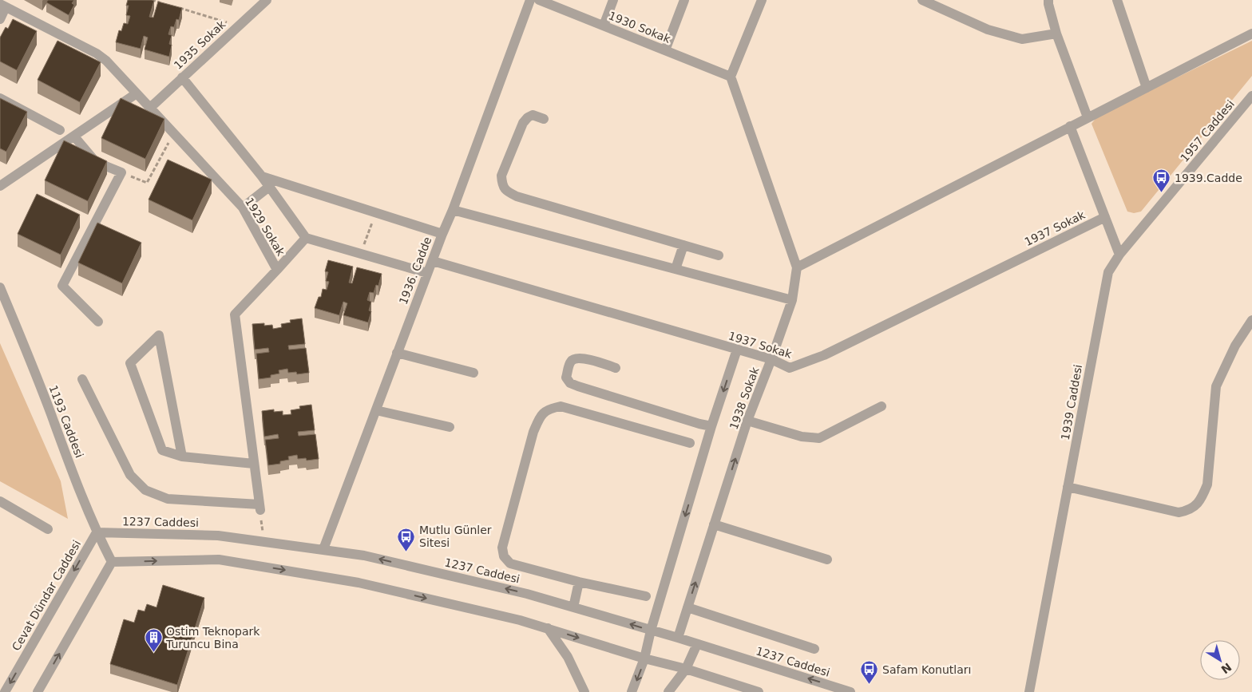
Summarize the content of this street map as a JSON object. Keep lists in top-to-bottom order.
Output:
{
  "streets": {
    "street": [
      "1930 Sokak",
      "1935 Sokak",
      "1957 Caddesi",
      "1929 Sokak",
      "1937 Sokak",
      "1936. Cadde",
      "1938 Sokak",
      "1939 Caddesi",
      "1193 Caddesi",
      "1237 Caddesi",
      "Cevat Dündar Caddesi"
    ]
  },
  "crossings": [
    ["1930 Sokak", "1938 Sokak"],
    ["1935 Sokak", "1929 Sokak"],
    ["1957 Caddesi", "1939 Caddesi"],
    ["1937 Sokak", "1936. Cadde"],
    ["1937 Sokak", "1938 Sokak"],
    ["1936. Cadde", "1237 Caddesi"],
    ["1938 Sokak", "1237 Caddesi"],
    ["1193 Caddesi", "1237 Caddesi"],
    ["1193 Caddesi", "Cevat Dündar Caddesi"],
    ["1237 Caddesi", "Cevat Dündar Caddesi"]
  ],
  "places": {
    "bus stop": ["1939.Cadde", "Mutlu Günler Sitesi", "Safam Konutları"],
    "building": ["Ostim Teknopark Turuncu Bina"]
  },
  "north": "bottom right"
}
